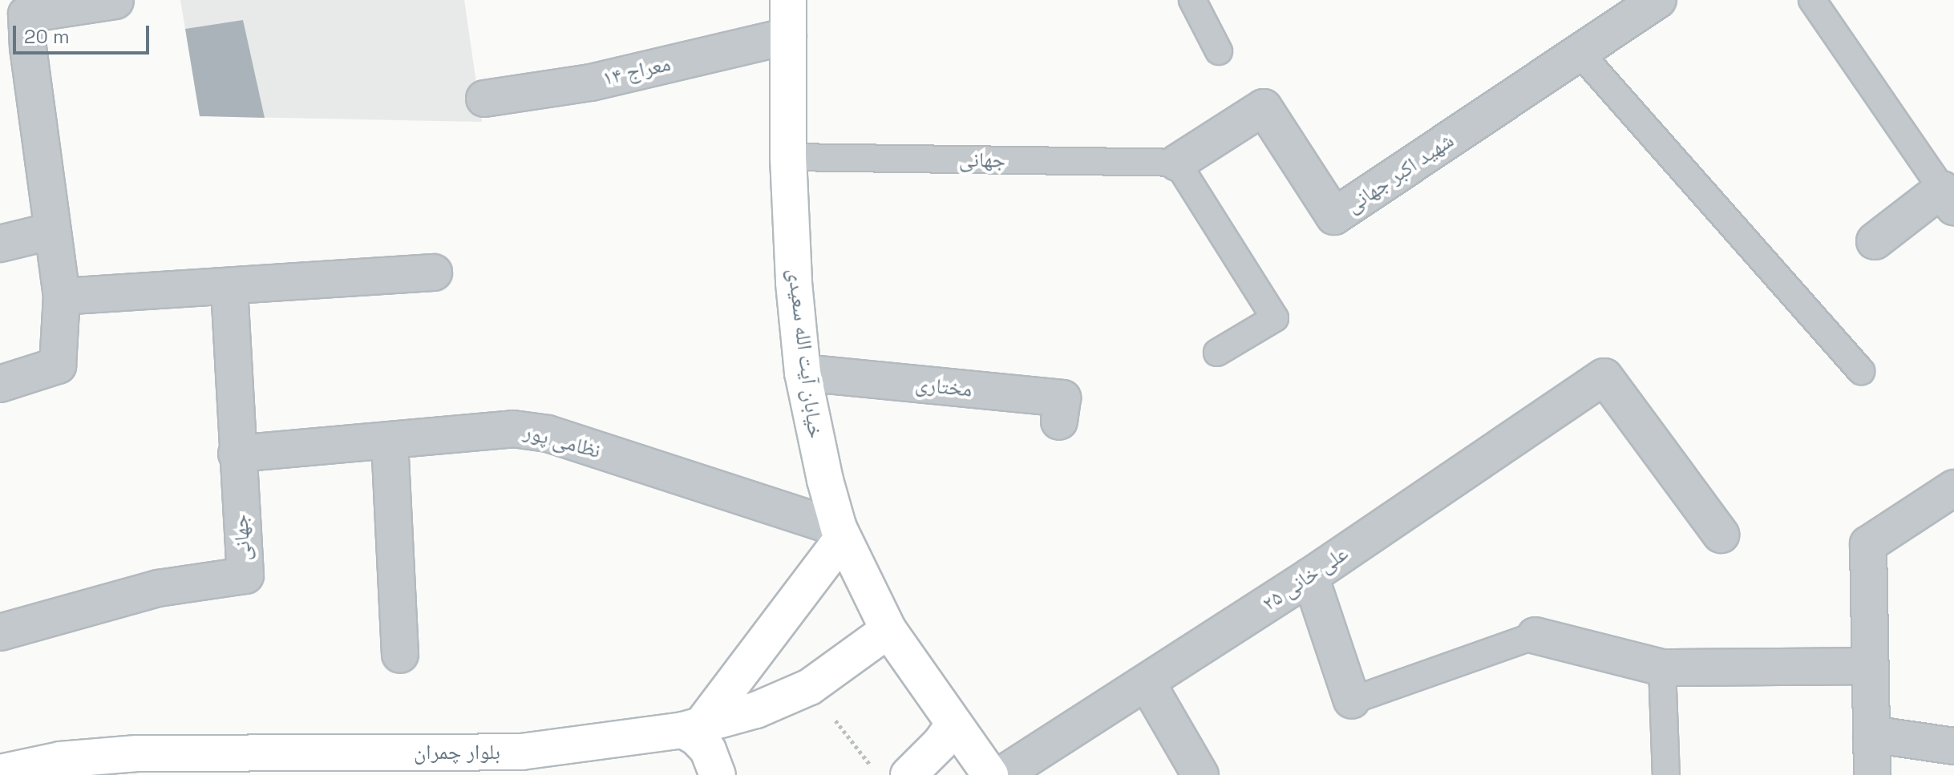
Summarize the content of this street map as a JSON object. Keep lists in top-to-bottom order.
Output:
{
  "streets": {
    "main road": ["خیابان آیت الله سعیدی", "بلوار چمران"],
    "street": [
      "معراج ۱۴",
      "جهانی",
      "شهید اکبر جهانی",
      "مختاری",
      "نظامی پور",
      "علی خانی ۲۵"
    ]
  },
  "crossings": [
    ["معراج ۱۴", "خیابان آیت الله سعیدی"],
    ["جهانی", "شهید اکبر جهانی"],
    ["جهانی", "خیابان آیت الله سعیدی"],
    ["جهانی", "نظامی پور"],
    ["خیابان آیت الله سعیدی", "مختاری"],
    ["خیابان آیت الله سعیدی", "نظامی پور"],
    ["خیابان آیت الله سعیدی", "بلوار چمران"]
  ],
  "scale_bar": "20 m"
}
